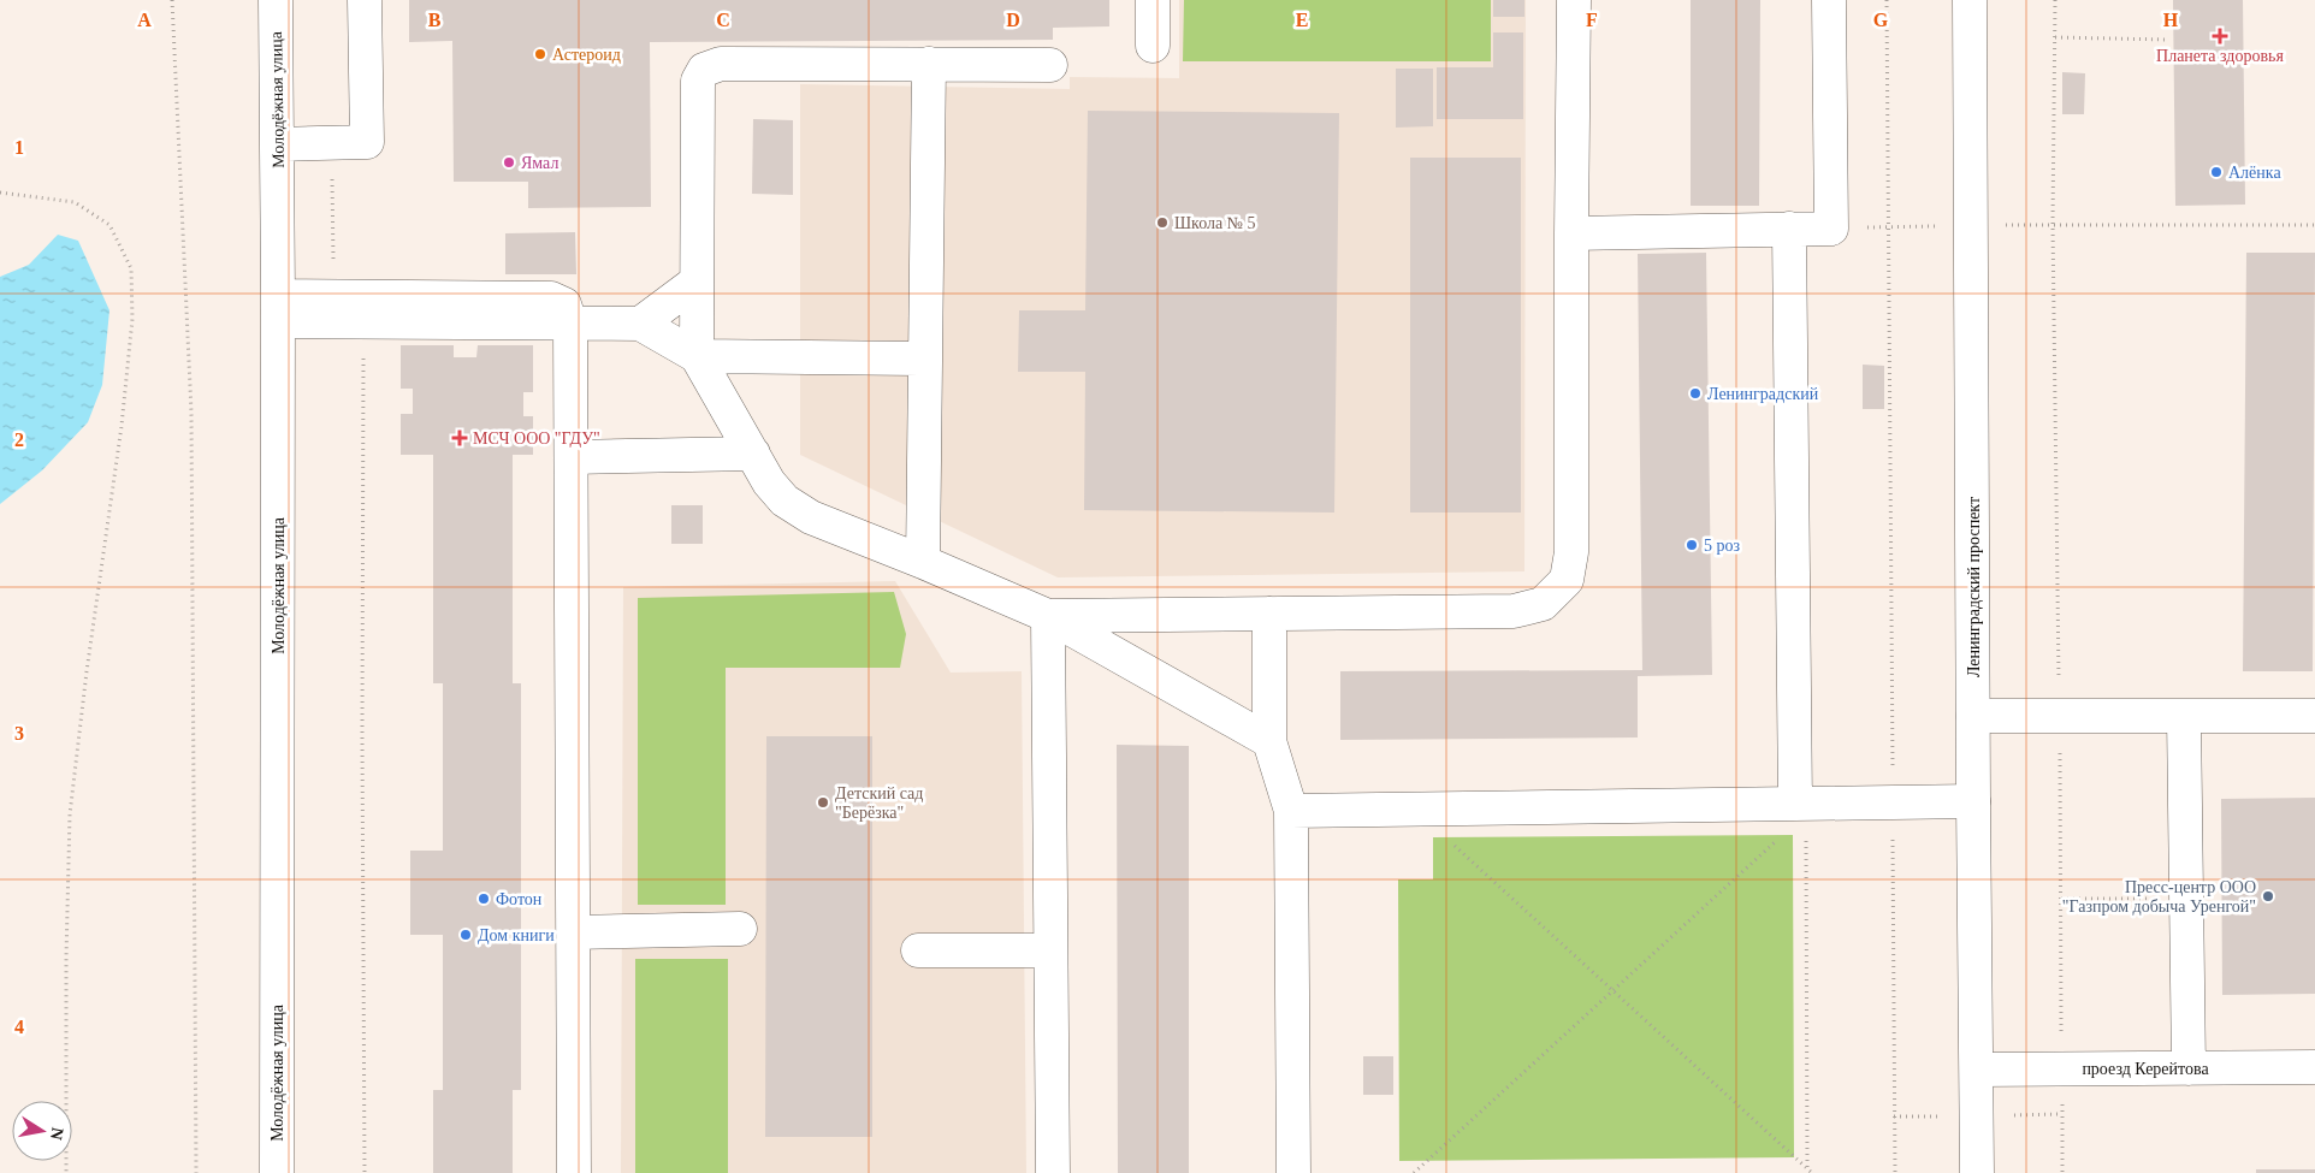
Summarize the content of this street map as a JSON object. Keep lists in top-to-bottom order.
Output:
{
  "streets": {
    "street": ["Молодёжная улица", "Ленинградский проспект", "проезд Керейтова"]
  },
  "crossings": [
    ["Ленинградский проспект", "проезд Керейтова"]
  ],
  "places": {
    "health": ["Планета здоровья", "МСЧ ООО \"ГДУ\""],
    "other": [
      "Астероид",
      "Ямал",
      "Алёнка",
      "Школа № 5",
      "Ленинградский",
      "5 роз",
      "Детский сад \"Берёзка\"",
      "Пресс-центр ООО \"Газпром добыча Уренгой\"",
      "Фотон",
      "Дом книги"
    ]
  },
  "north": "right",
  "grid": {
    "columns": [
      "A",
      "B",
      "C",
      "D",
      "E",
      "F",
      "G",
      "H"
    ],
    "rows": [
      "1",
      "2",
      "3",
      "4"
    ]
  }
}
